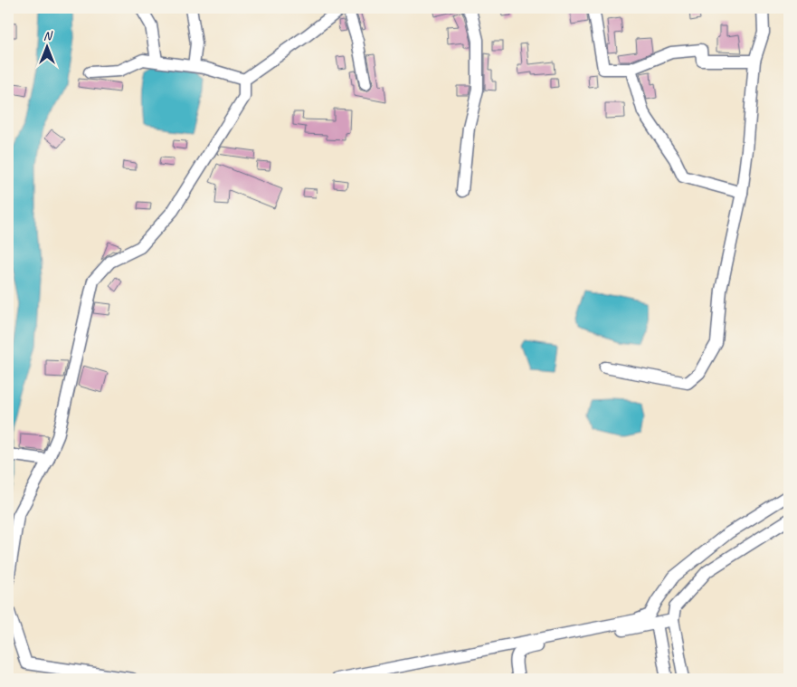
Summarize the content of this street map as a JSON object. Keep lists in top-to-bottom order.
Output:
{
  "north": "top"
}
